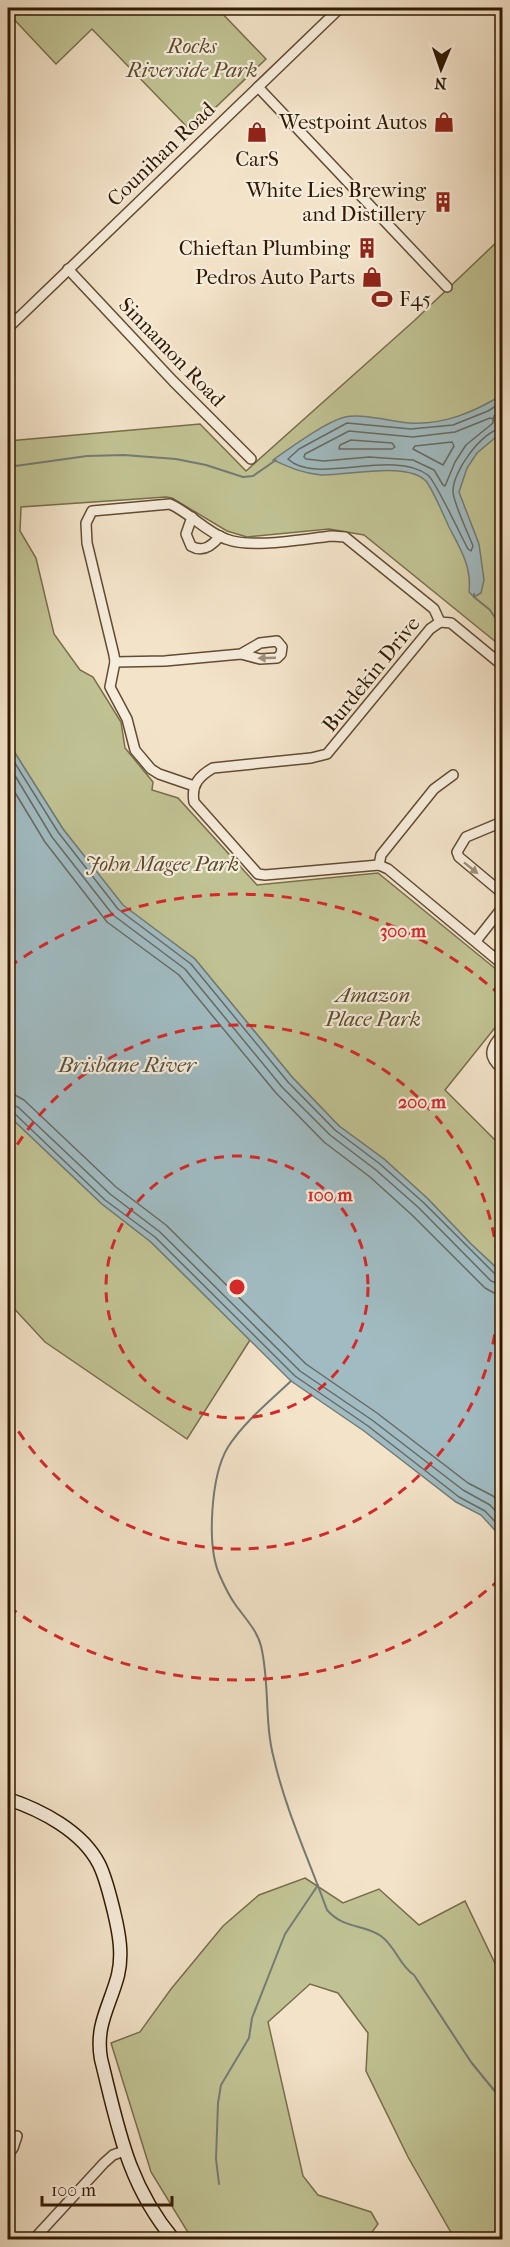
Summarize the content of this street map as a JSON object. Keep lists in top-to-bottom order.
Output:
{
  "streets": {
    "street": ["Counihan Road", "Sinnamon Road", "Burdekin Drive"]
  },
  "crossings": [
    ["Counihan Road", "Sinnamon Road"]
  ],
  "water": ["Brisbane River"],
  "parks": ["Rocks Riverside Park", "John Magee Park", "Amazon Place Park"],
  "places": {
    "shop": ["Westpoint Autos", "CarS", "Pedros Auto Parts"],
    "building": ["White Lies Brewing and Distillery", "Chieftan Plumbing"],
    "sports": ["F45"]
  },
  "scale_bar": "100 m",
  "north": "bottom",
  "rings": ["300 m", "200 m", "100 m"]
}
